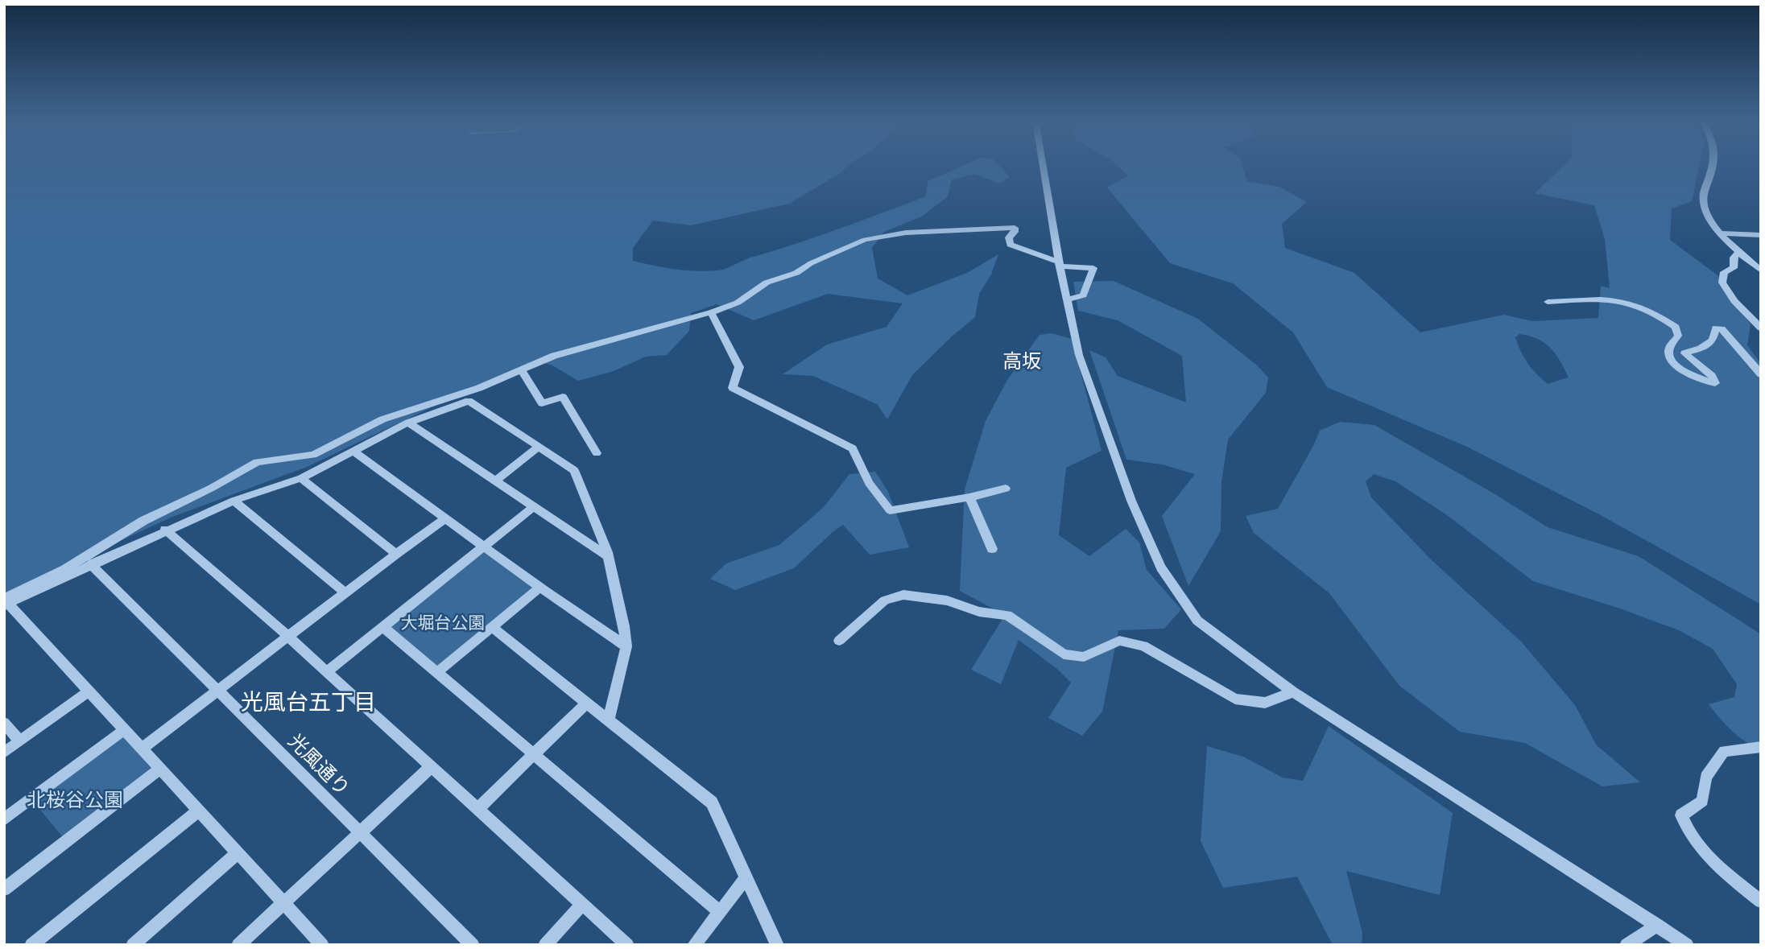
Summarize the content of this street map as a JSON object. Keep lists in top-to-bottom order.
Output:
{
  "streets": {
    "street": ["光風通り"]
  },
  "districts": ["高坂", "光風台五丁目"],
  "parks": ["大堀台公園", "北桜谷公園"]
}
